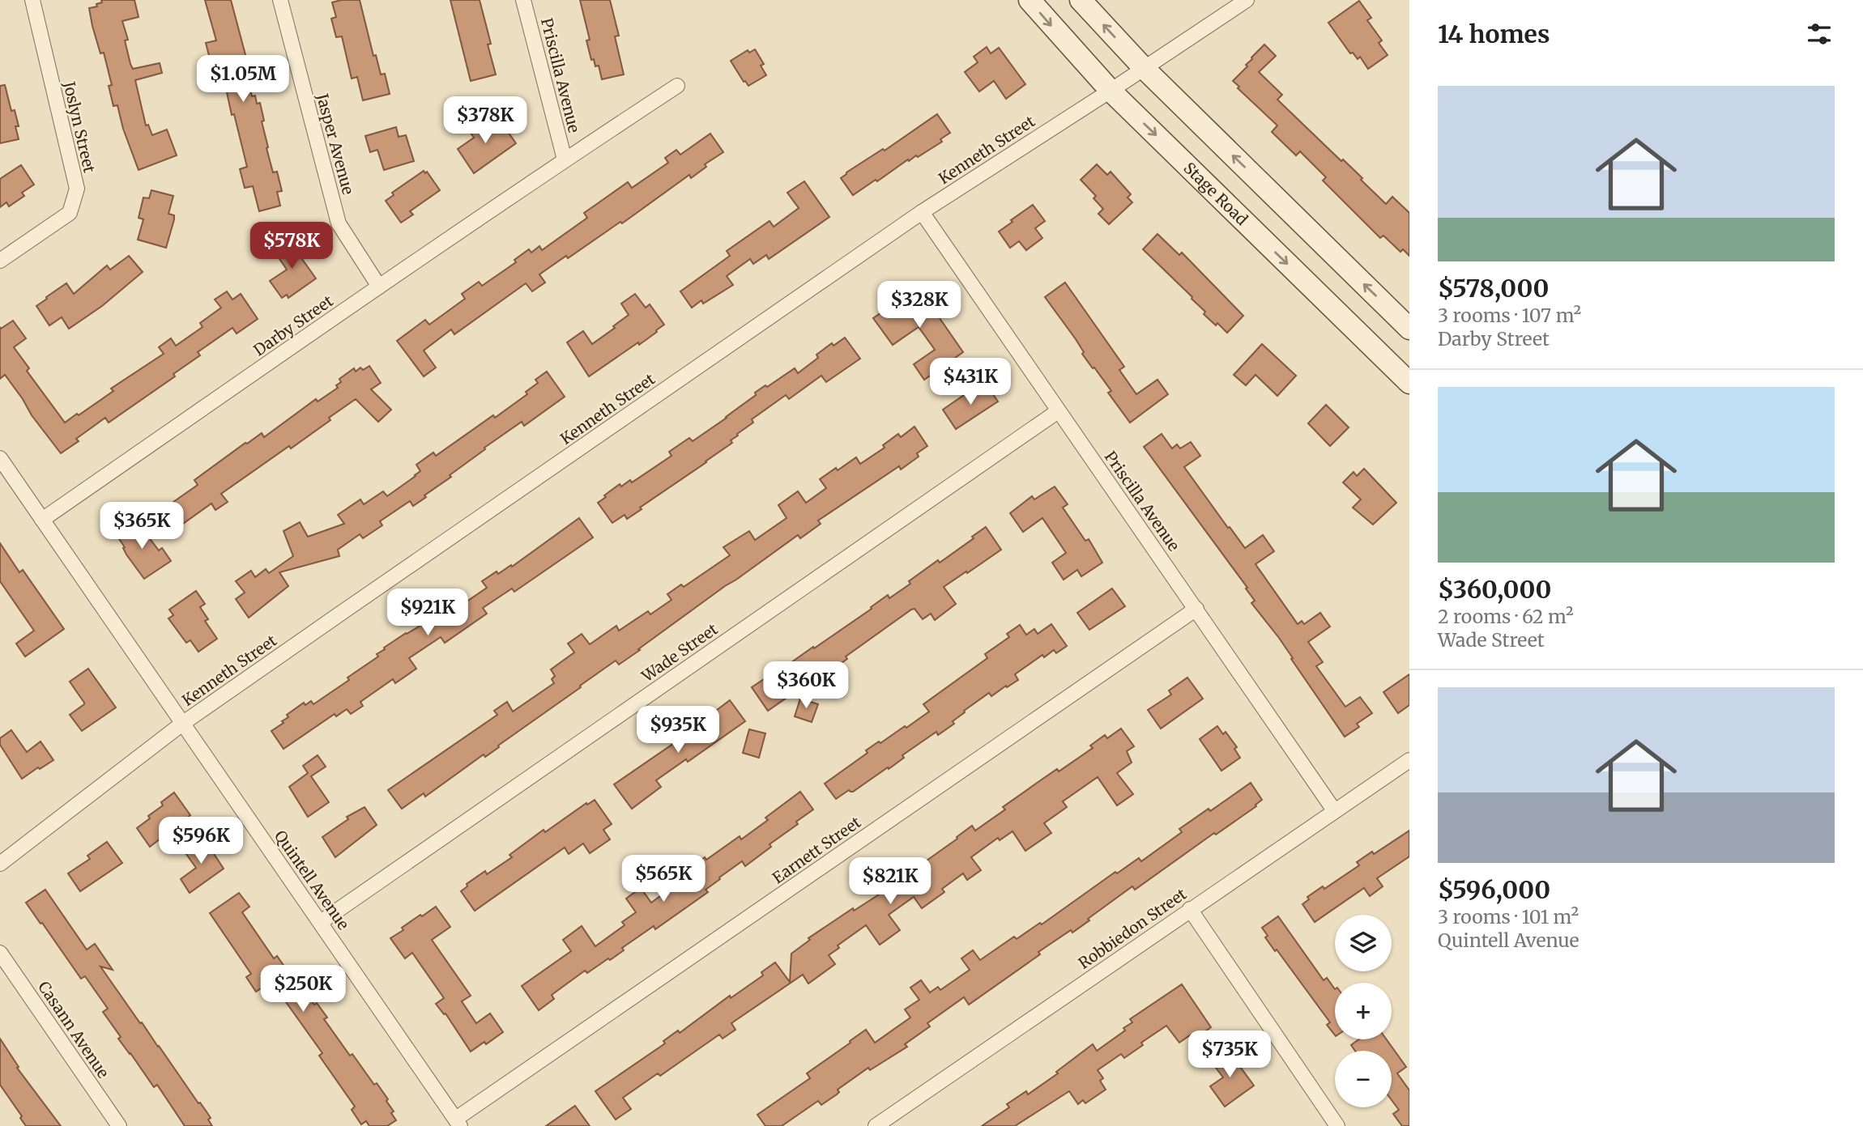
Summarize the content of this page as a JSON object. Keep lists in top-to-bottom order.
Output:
{
  "streets": {
    "main road": ["Stage Road"],
    "street": [
      "Priscilla Avenue",
      "Joslyn Street",
      "Jasper Avenue",
      "Kenneth Street",
      "Darby Street",
      "Wade Street",
      "Earnett Street",
      "Quintell Avenue",
      "Robbiedon Street",
      "Casann Avenue"
    ]
  },
  "crossings": [
    ["Priscilla Avenue", "Kenneth Street"],
    ["Priscilla Avenue", "Darby Street"],
    ["Priscilla Avenue", "Wade Street"],
    ["Priscilla Avenue", "Earnett Street"],
    ["Priscilla Avenue", "Robbiedon Street"],
    ["Jasper Avenue", "Darby Street"],
    ["Kenneth Street", "Stage Road"],
    ["Kenneth Street", "Quintell Avenue"],
    ["Darby Street", "Quintell Avenue"],
    ["Wade Street", "Quintell Avenue"],
    ["Earnett Street", "Quintell Avenue"]
  ],
  "page": {
    "heading": "14 homes",
    "price": [
      "$1.05M",
      "$378K",
      "$578K",
      "$328K",
      "$431K",
      "$365K",
      "$921K",
      "$360K",
      "$935K",
      "$596K",
      "$565K",
      "$821K",
      "$250K",
      "$735K"
    ],
    "list": [
      {
        "name": "$578,000",
        "note": "3 rooms · 107 m² · Darby Street"
      },
      {
        "name": "$360,000",
        "note": "2 rooms · 62 m² · Wade Street"
      },
      {
        "name": "$596,000",
        "note": "3 rooms · 101 m² · Quintell Avenue"
      }
    ],
    "map_buttons": ["+", "−"]
  }
}
